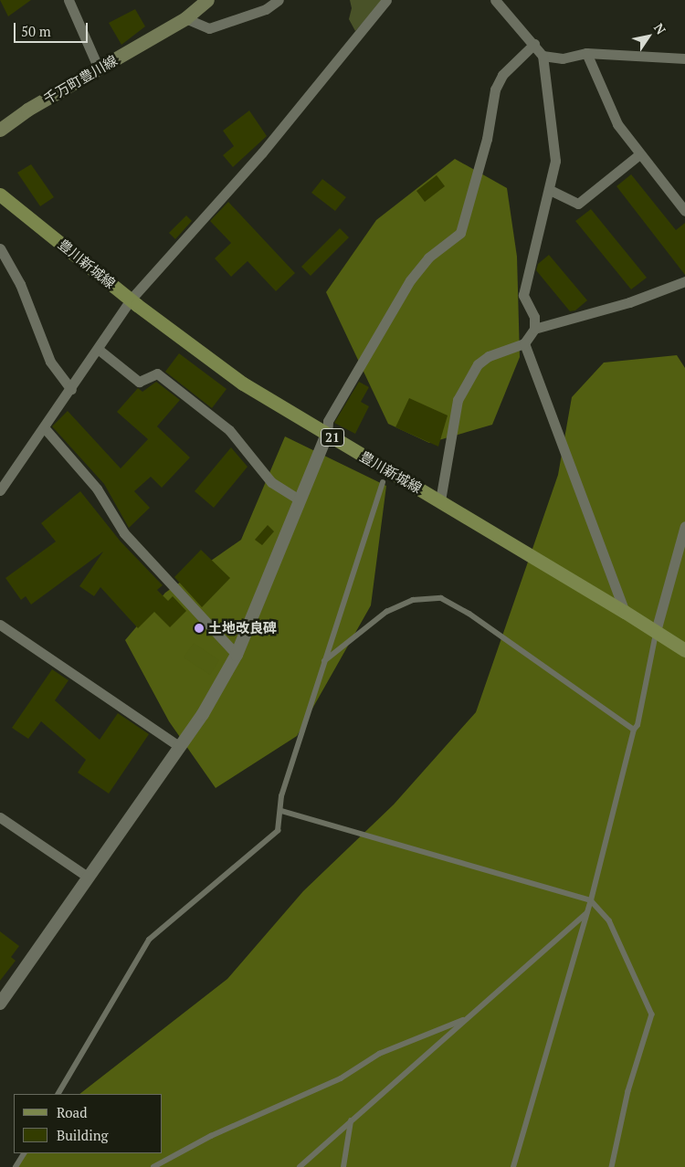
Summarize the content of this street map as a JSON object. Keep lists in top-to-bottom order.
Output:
{
  "streets": {
    "main road": ["千万町豊川線", "豊川新城線", "21"]
  },
  "places": ["土地改良碑"],
  "legend": ["Road", "Building"],
  "scale_bar": "50 m",
  "north": "top right"
}
